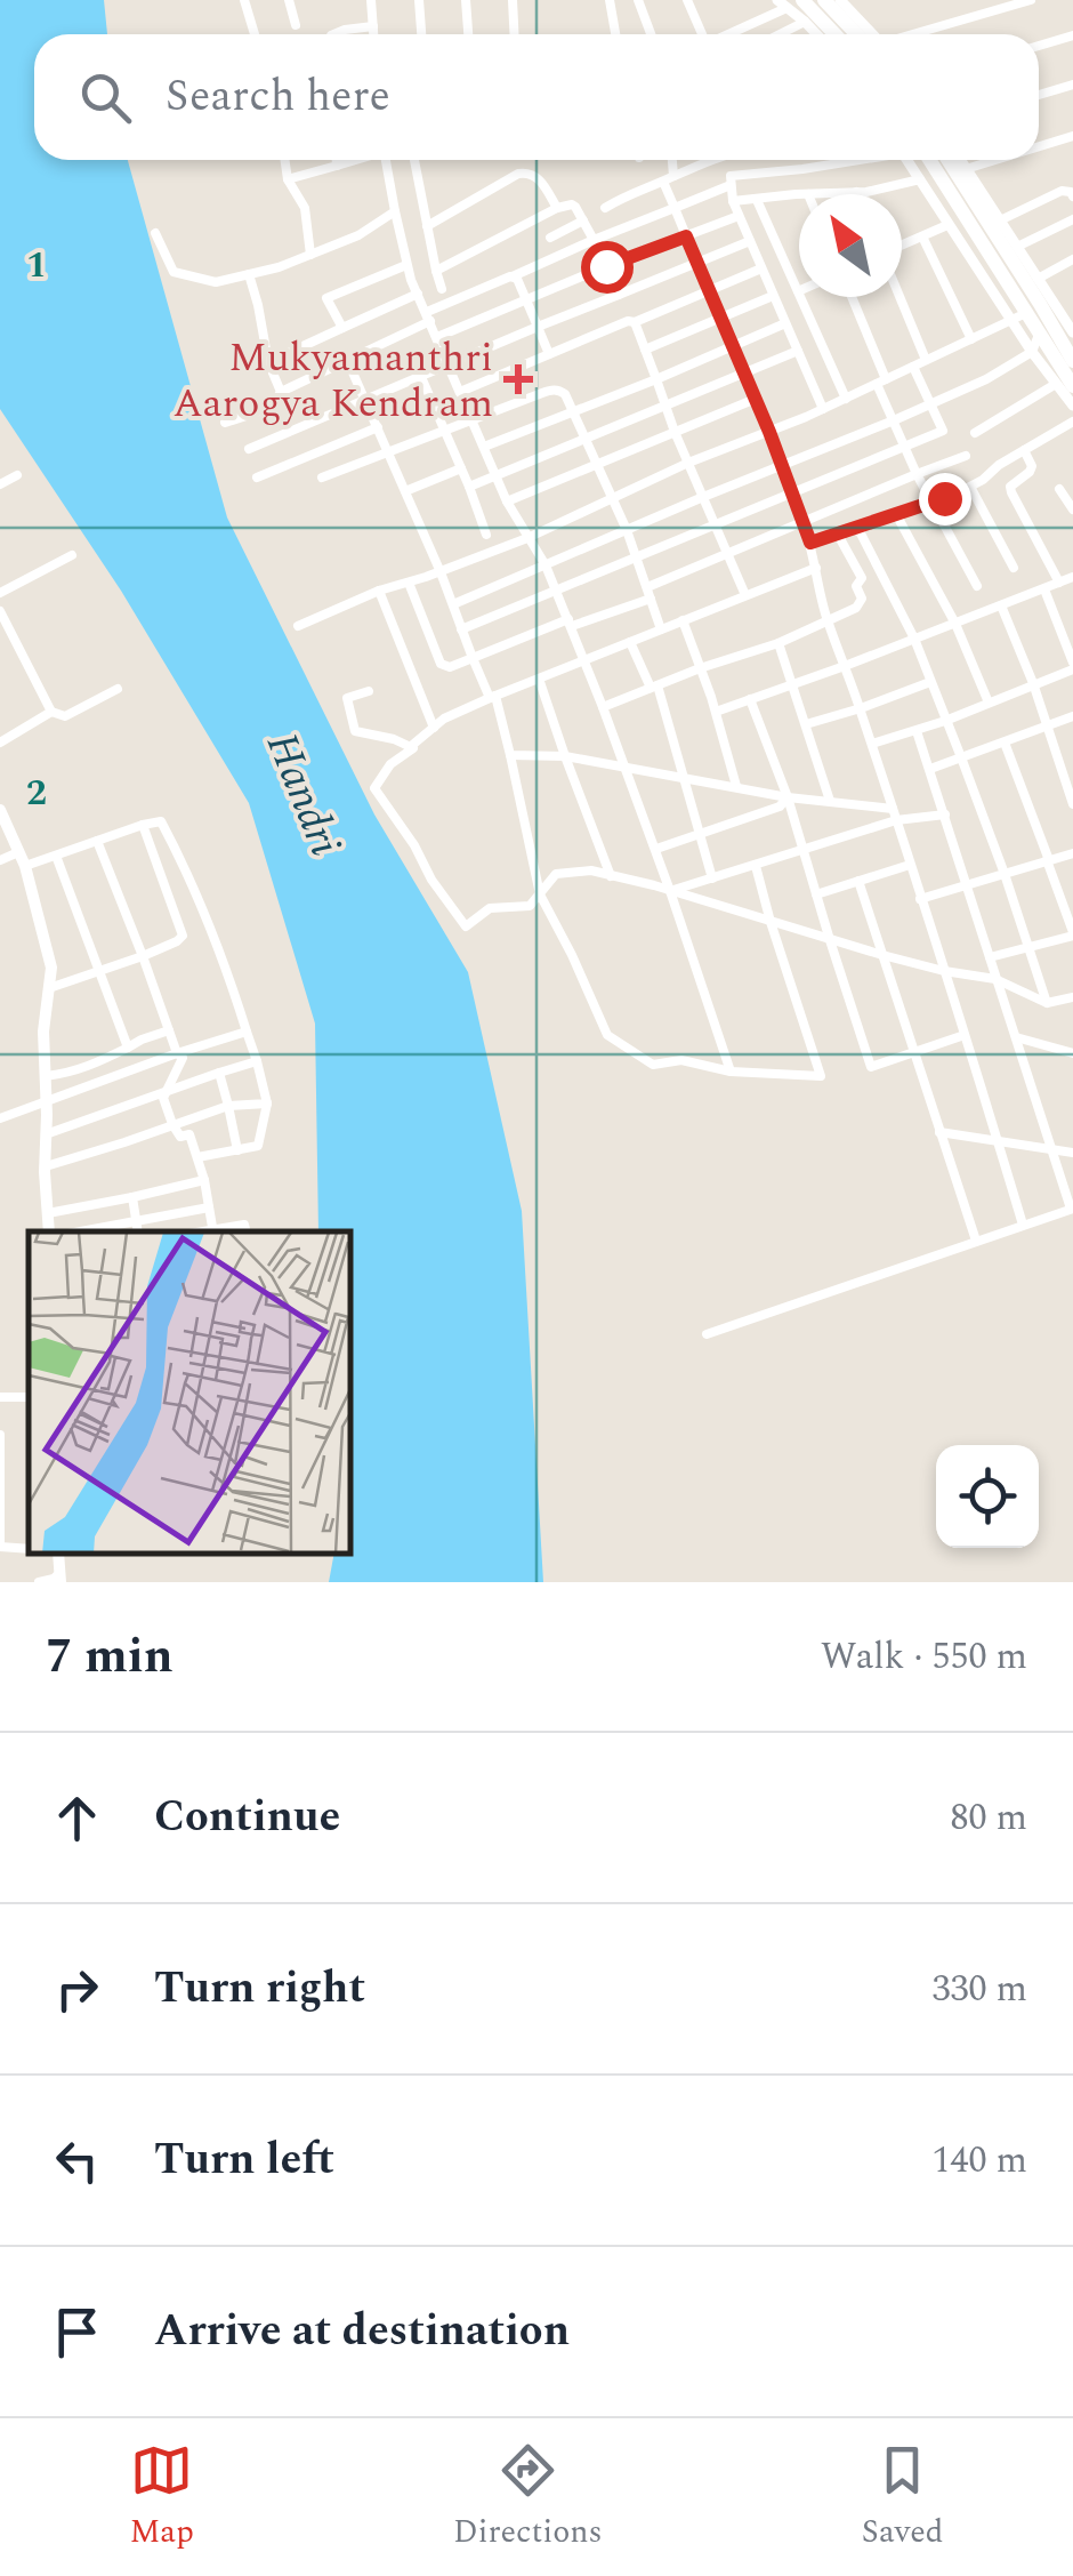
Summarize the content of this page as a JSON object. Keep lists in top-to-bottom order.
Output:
{
  "water": ["Handri"],
  "places": {
    "health": ["Mukyamanthri Aarogya Kendram"]
  },
  "north": "top left",
  "page": {
    "search": "Search here",
    "heading": ["7 min", "Walk · 550 m"],
    "list": [
      ["Continue", "80 m"],
      ["Turn right", "330 m"],
      ["Turn left", "140 m"],
      "Arrive at destination"
    ],
    "nav": ["Map", "Directions", "Saved"]
  },
  "grid": {
    "rows": ["1", "2"]
  }
}
